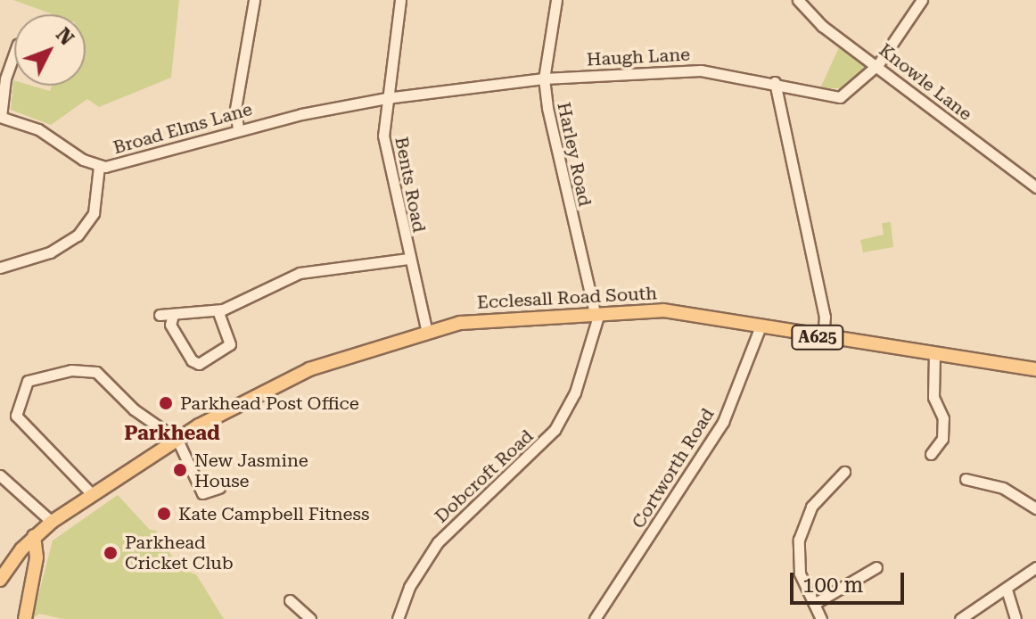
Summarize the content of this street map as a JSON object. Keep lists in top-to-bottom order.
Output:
{
  "streets": {
    "main road": ["Ecclesall Road South", "A625"],
    "street": [
      "Haugh Lane",
      "Knowle Lane",
      "Broad Elms Lane",
      "Harley Road",
      "Bents Road",
      "Cortworth Road",
      "Dobcroft Road"
    ]
  },
  "crossings": [
    ["Haugh Lane", "Knowle Lane"],
    ["Haugh Lane", "Broad Elms Lane"],
    ["Haugh Lane", "Harley Road"],
    ["Haugh Lane", "Bents Road"],
    ["Broad Elms Lane", "Bents Road"],
    ["Harley Road", "Ecclesall Road South"],
    ["Harley Road", "Dobcroft Road"],
    ["Bents Road", "Ecclesall Road South"],
    ["Ecclesall Road South", "Cortworth Road"],
    ["Ecclesall Road South", "Dobcroft Road"]
  ],
  "districts": ["Parkhead"],
  "places": [
    "Parkhead Post Office",
    "New Jasmine House",
    "Kate Campbell Fitness",
    "Parkhead Cricket Club"
  ],
  "scale_bar": "100 m",
  "north": "top right"
}
